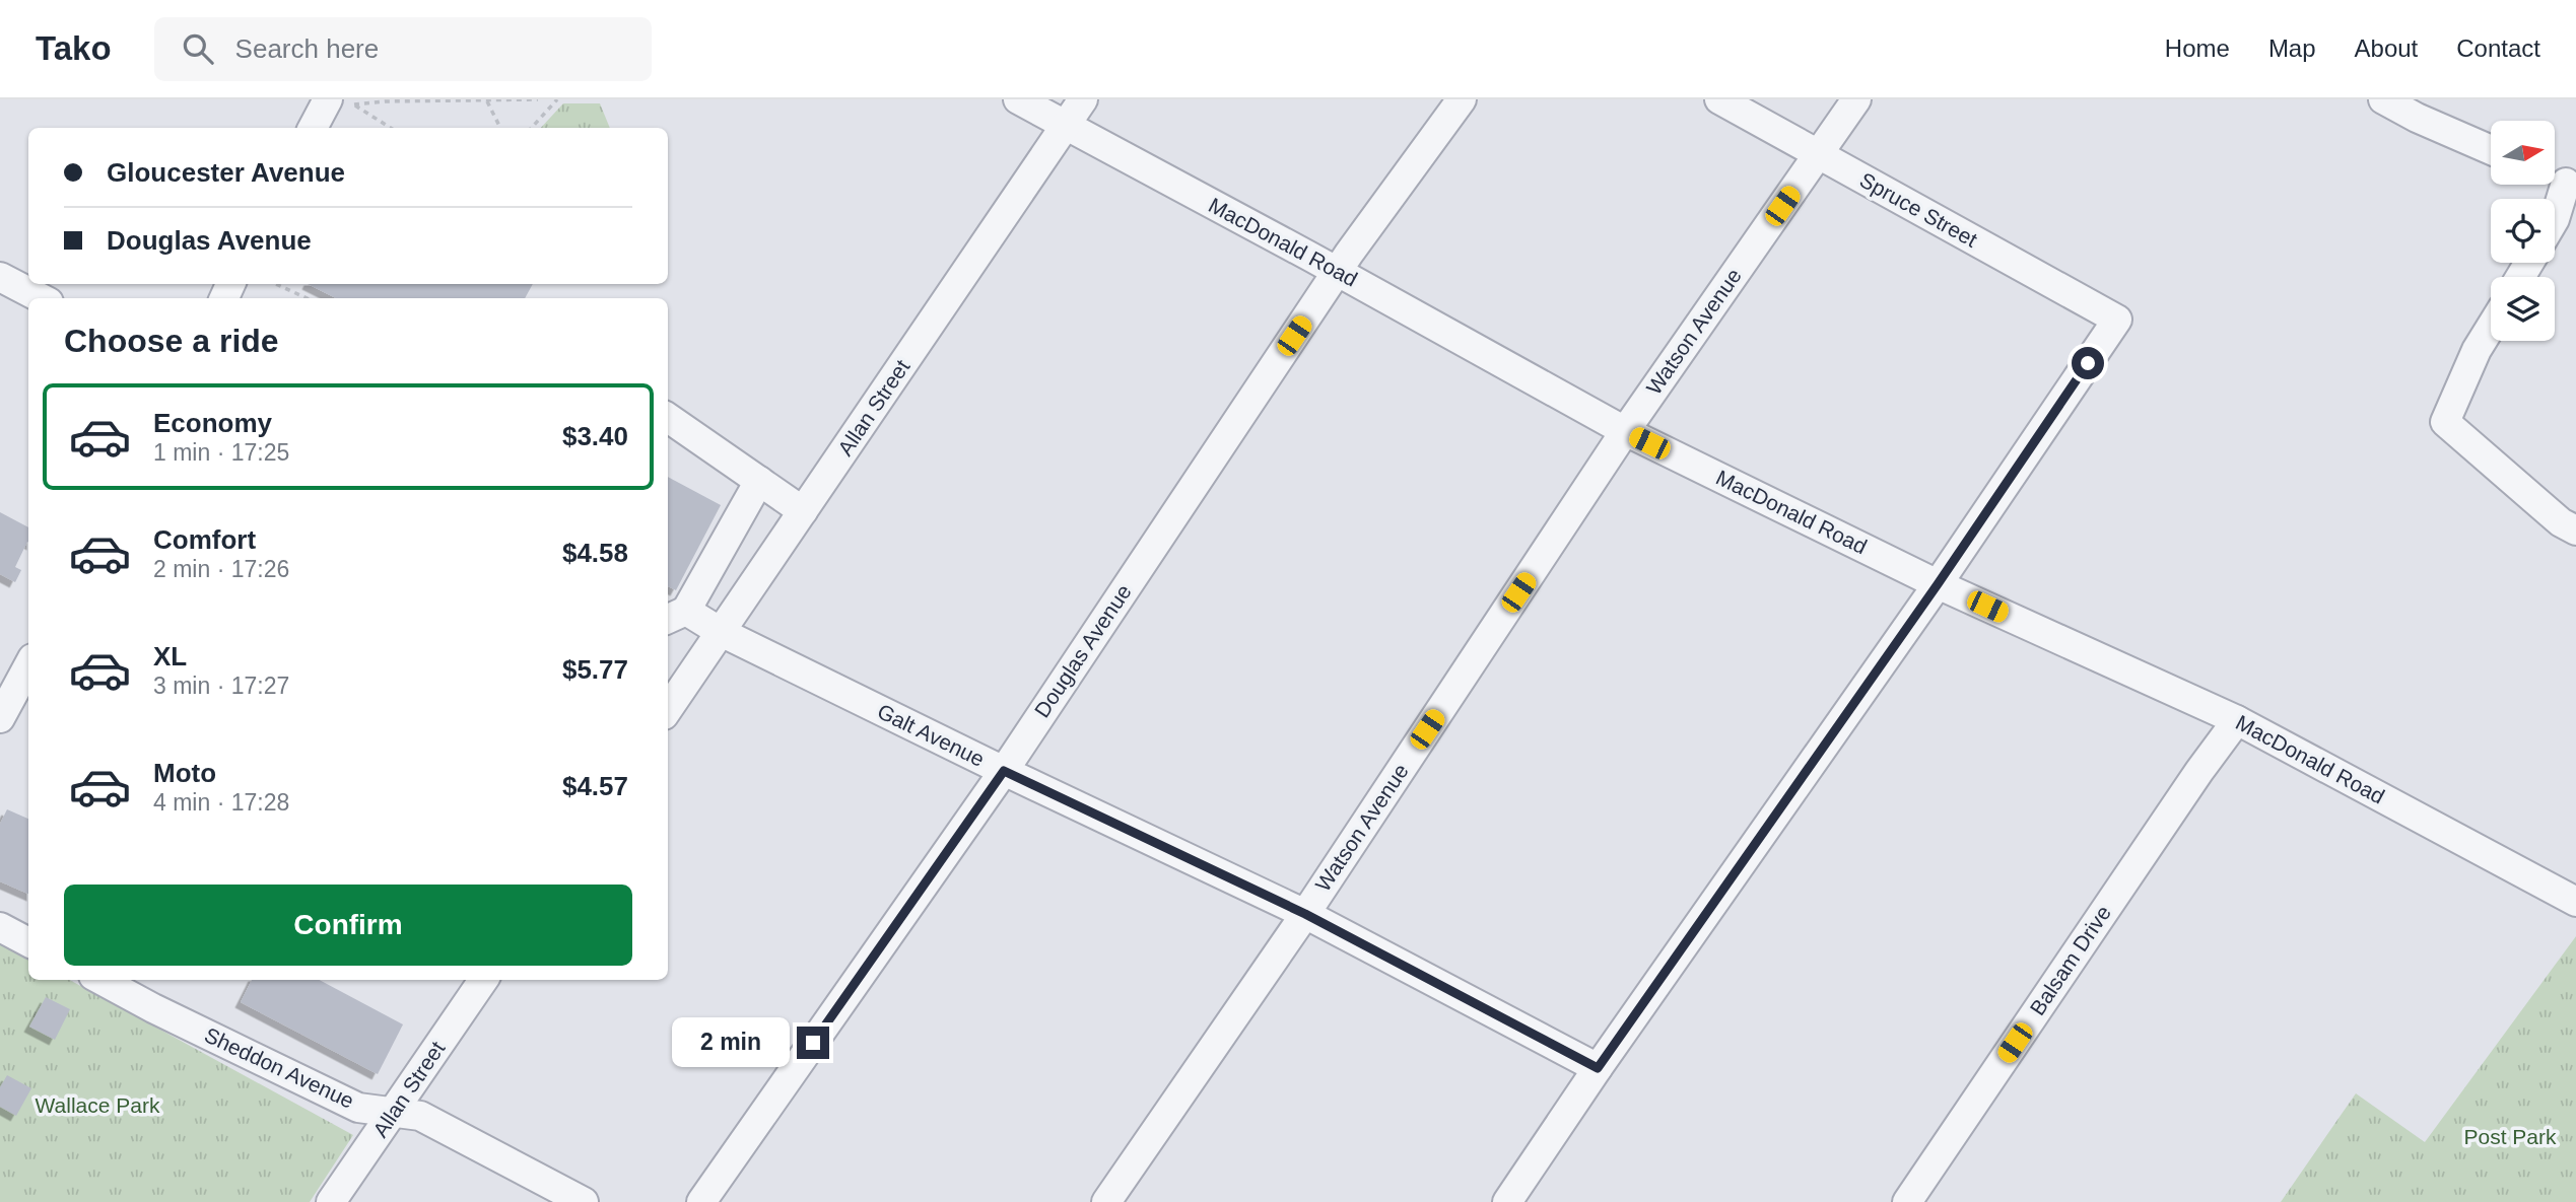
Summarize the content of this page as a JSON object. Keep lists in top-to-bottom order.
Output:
{
  "streets": {
    "street": [
      "Spruce Street",
      "MacDonald Road",
      "Watson Avenue",
      "Allan Street",
      "Douglas Avenue",
      "Galt Avenue",
      "Balsam Drive",
      "Sheddon Avenue"
    ]
  },
  "crossings": [
    ["Spruce Street", "MacDonald Road"],
    ["Spruce Street", "Watson Avenue"],
    ["MacDonald Road", "Watson Avenue"],
    ["MacDonald Road", "Allan Street"],
    ["MacDonald Road", "Douglas Avenue"],
    ["MacDonald Road", "Balsam Drive"],
    ["Watson Avenue", "Galt Avenue"],
    ["Allan Street", "Galt Avenue"],
    ["Allan Street", "Sheddon Avenue"],
    ["Douglas Avenue", "Galt Avenue"]
  ],
  "parks": ["Wallace Park", "Post Park"],
  "north": "right",
  "page": {
    "header": "Tako",
    "search": "Search here",
    "nav": [
      "Home",
      "Map",
      "About",
      "Contact"
    ],
    "banner": ["Gloucester Avenue", "Douglas Avenue"],
    "heading": "Choose a ride",
    "list": [
      {
        "name": "Economy",
        "note": "1 min · 17:25",
        "value": "$3.40"
      },
      {
        "name": "Comfort",
        "note": "2 min · 17:26",
        "value": "$4.58"
      },
      {
        "name": "XL",
        "note": "3 min · 17:27",
        "value": "$5.77"
      },
      {
        "name": "Moto",
        "note": "4 min · 17:28",
        "value": "$4.57"
      }
    ],
    "buttons": "Confirm",
    "bubble": "2 min"
  }
}
